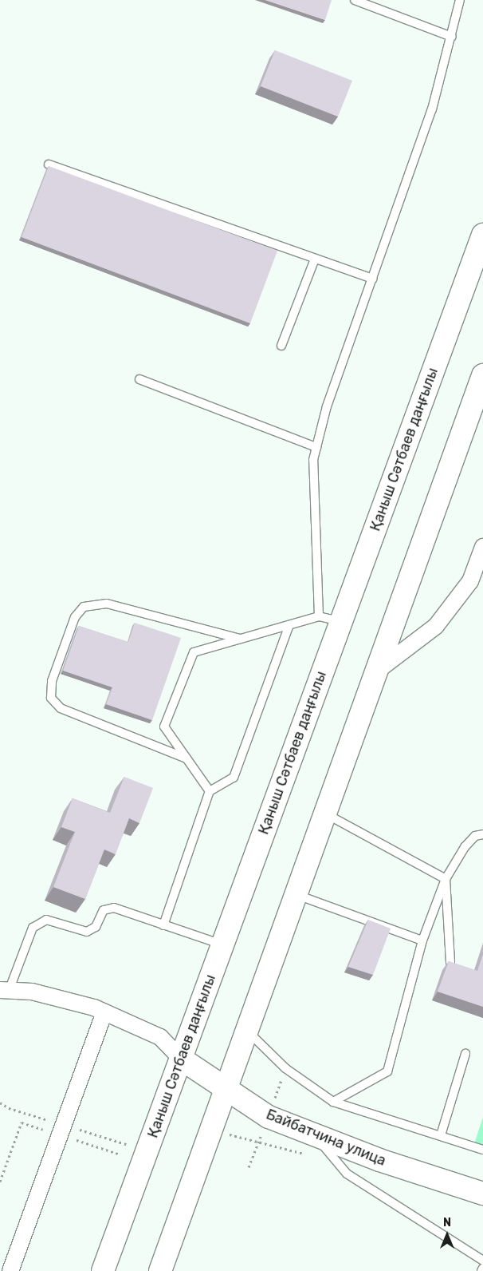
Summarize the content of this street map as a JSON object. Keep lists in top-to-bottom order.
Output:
{
  "streets": {
    "main road": ["Қаныш Сәтбаев даңғылы", "Байбатчина улица"]
  },
  "crossings": [
    ["Қаныш Сәтбаев даңғылы", "Байбатчина улица"]
  ],
  "north": "top"
}
